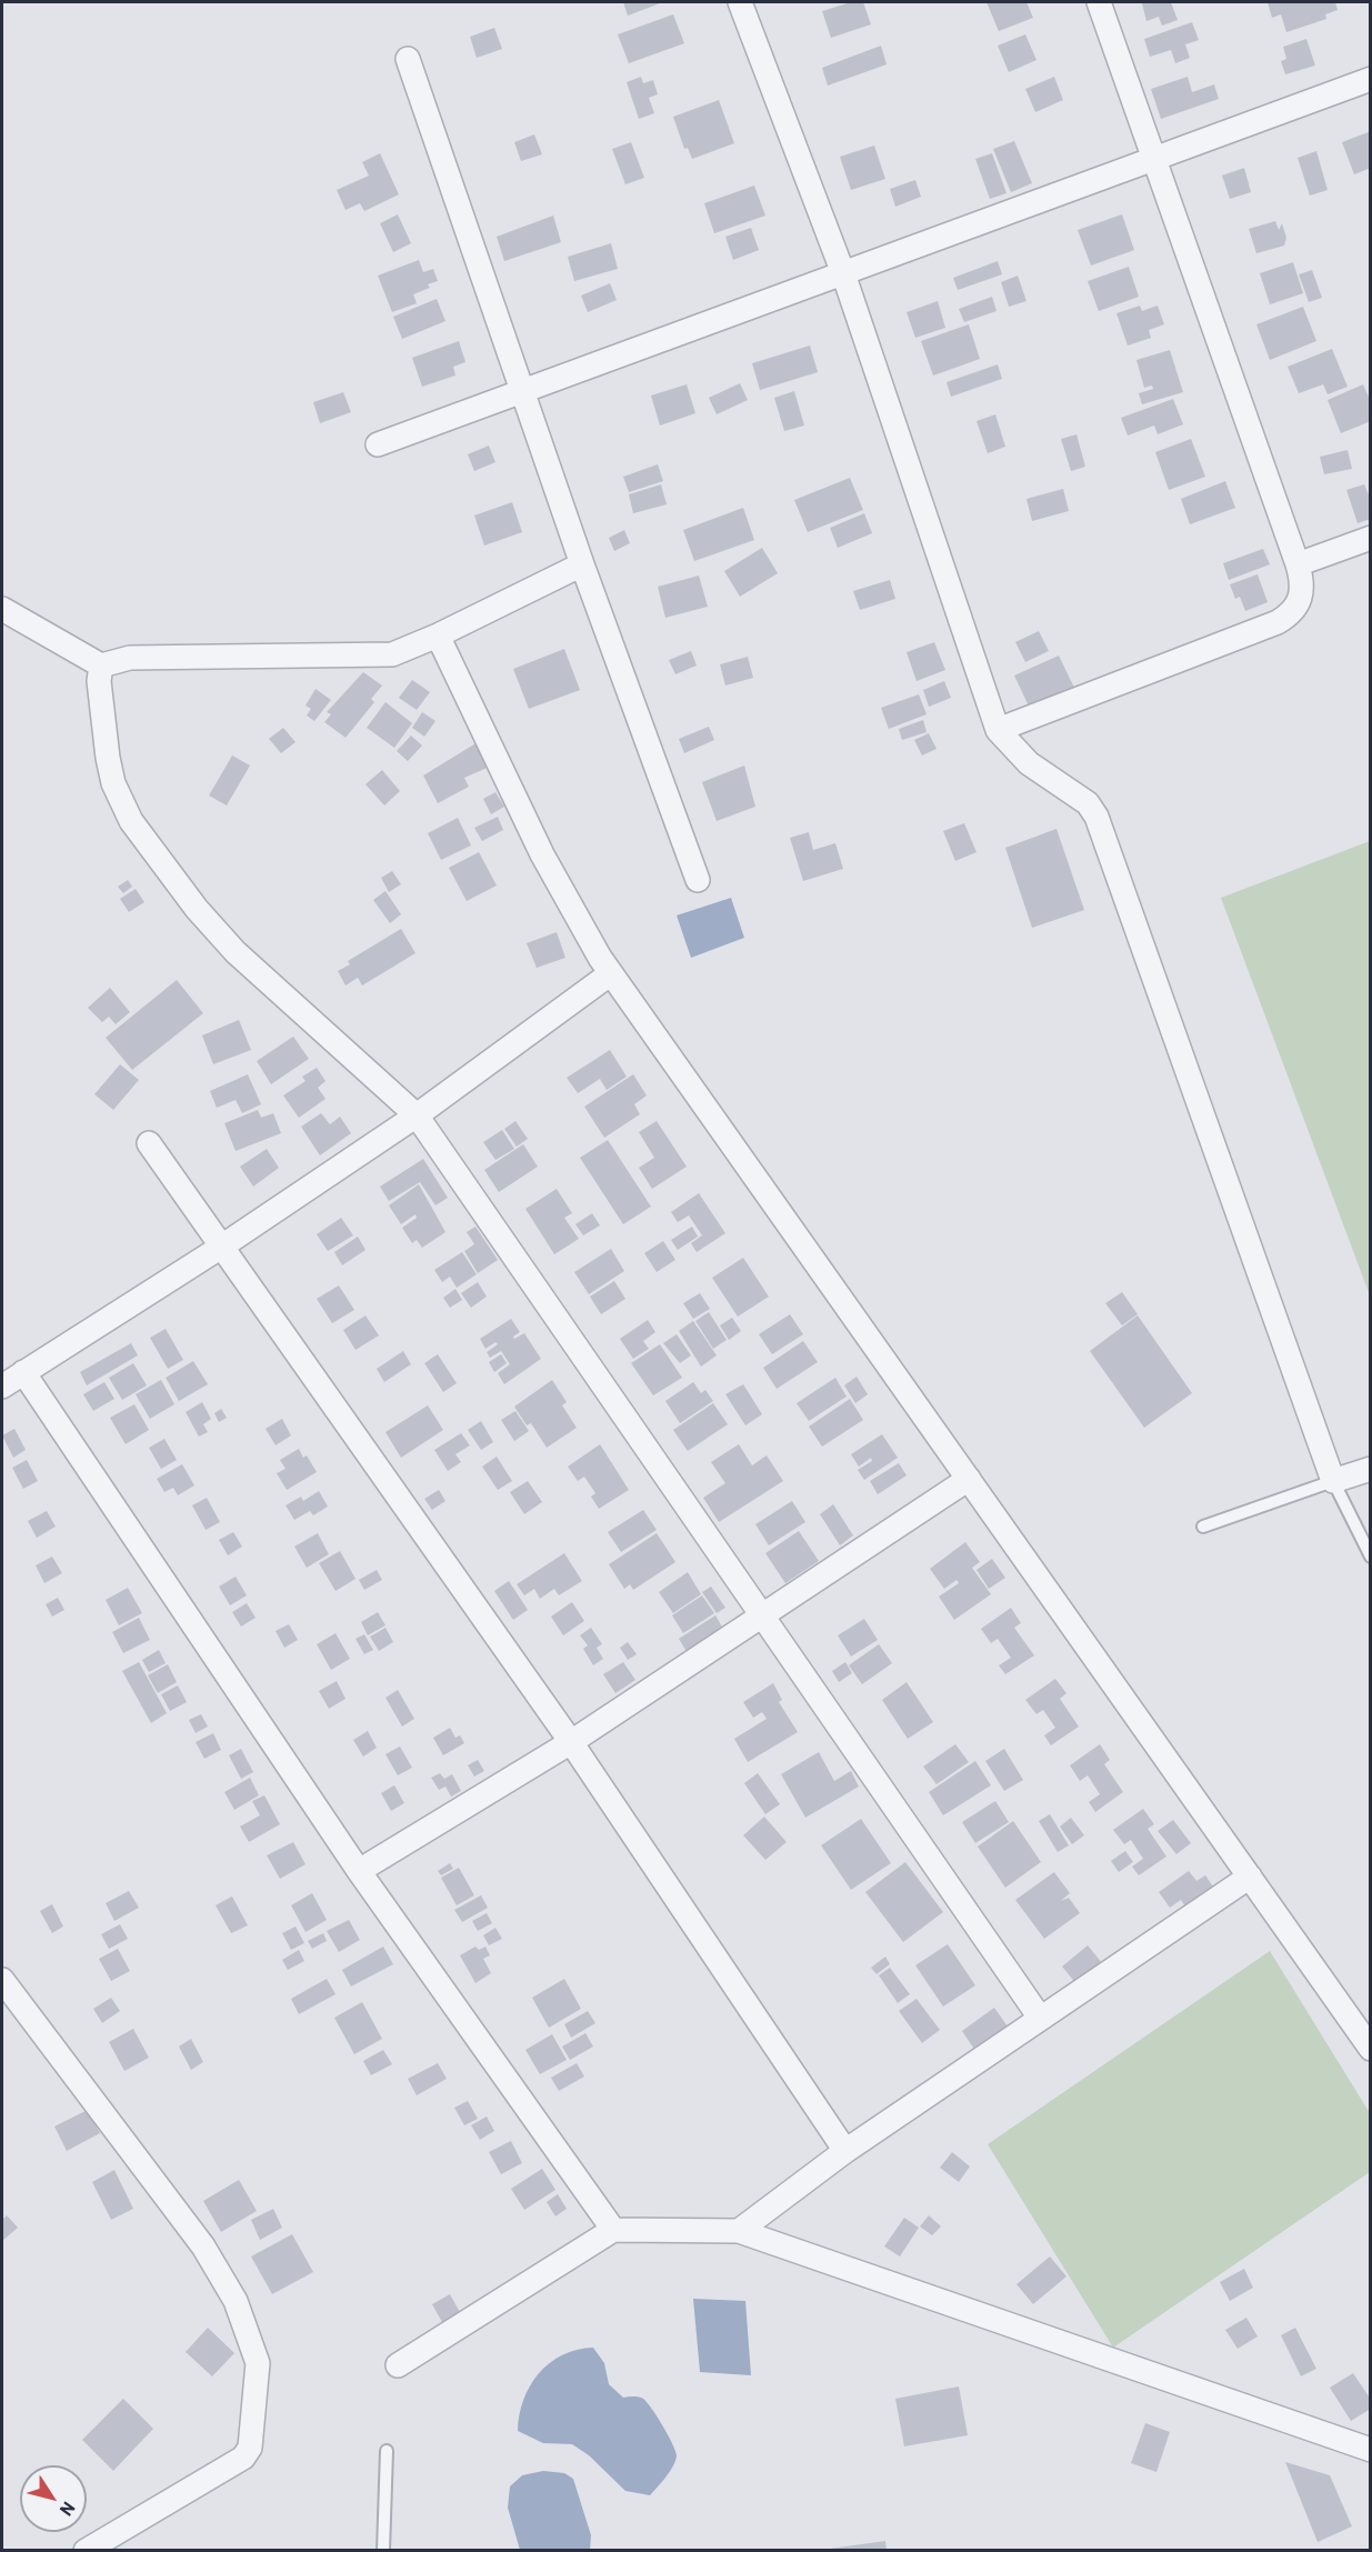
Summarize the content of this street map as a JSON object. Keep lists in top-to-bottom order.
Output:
{
  "north": "bottom right"
}
